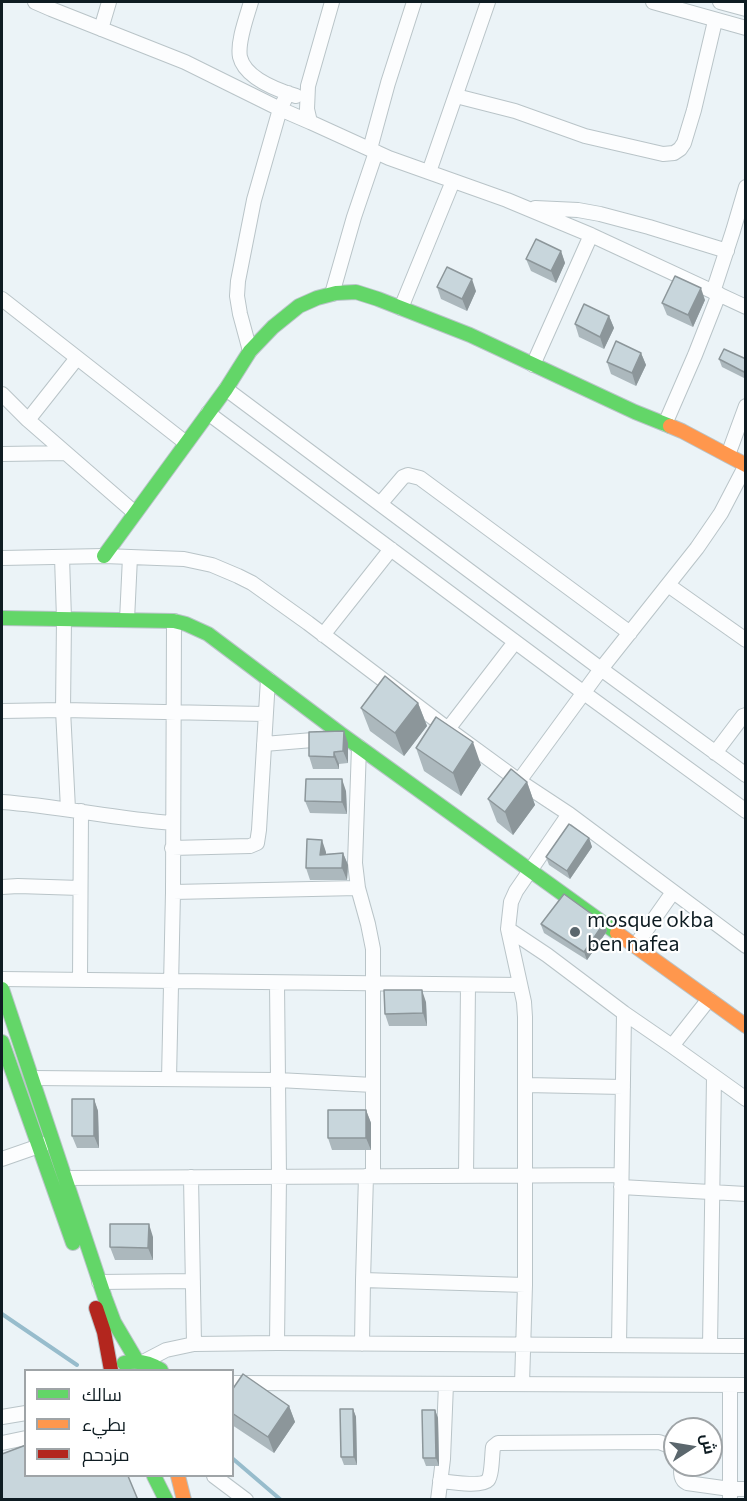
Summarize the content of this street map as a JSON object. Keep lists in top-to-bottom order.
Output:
{
  "places": ["mosque okba ben nafea"],
  "legend": ["سالك", "بطيء", "مزدحم"],
  "north": "right"
}
